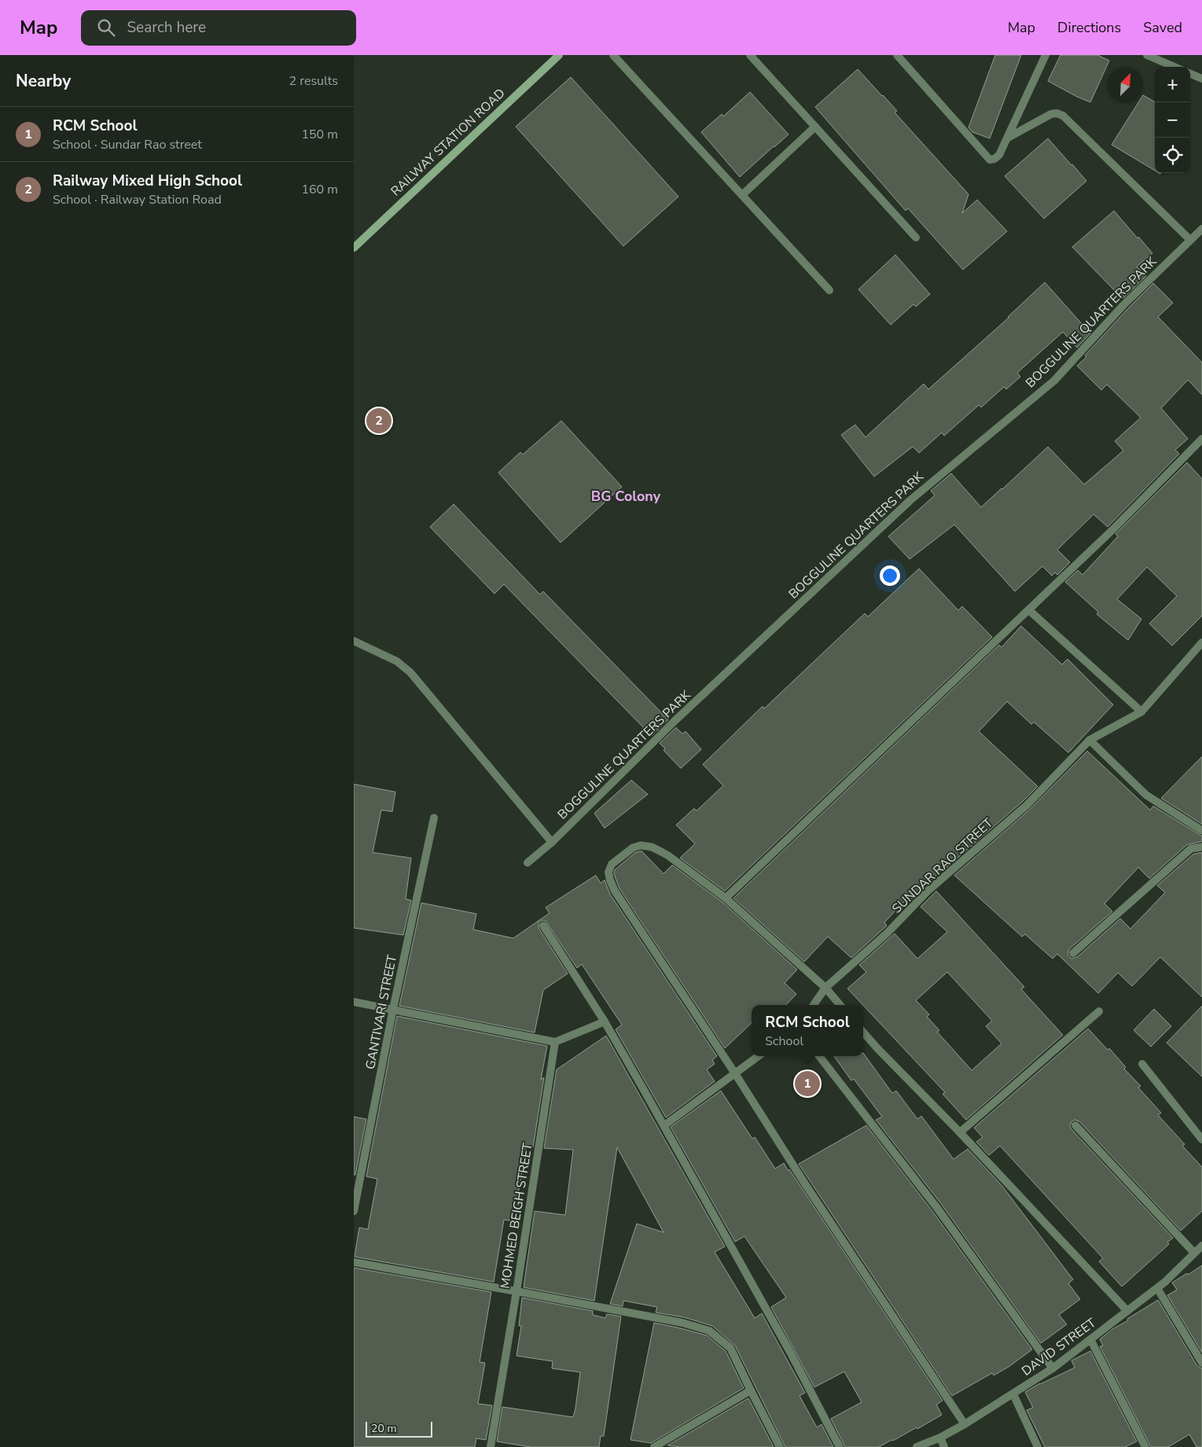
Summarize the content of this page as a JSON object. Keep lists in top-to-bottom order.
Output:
{
  "streets": {
    "street": [
      "RAILWAY STATION ROAD",
      "BOGGULINE QUARTERS PARK",
      "SUNDAR RAO STREET",
      "GANTIVARI STREET",
      "MOHMED BEIGH STREET",
      "DAVID STREET"
    ]
  },
  "districts": ["BG Colony"],
  "scale_bar": "20 m",
  "north": "top right",
  "page": {
    "header": "Map",
    "search": "Search here",
    "nav": ["Map", "Directions", "Saved"],
    "heading": ["Nearby", "2 results"],
    "map_buttons": ["+", "−"],
    "list": [
      {
        "mark": "1",
        "name": "RCM School",
        "note": "School · Sundar Rao street",
        "value": "150 m"
      },
      {
        "mark": "2",
        "name": "Railway Mixed High School",
        "note": "School · Railway Station Road",
        "value": "160 m"
      }
    ],
    "pins": ["2", "1"],
    "popup": ["RCM School", "School"],
    "scale": "20 m"
  }
}
